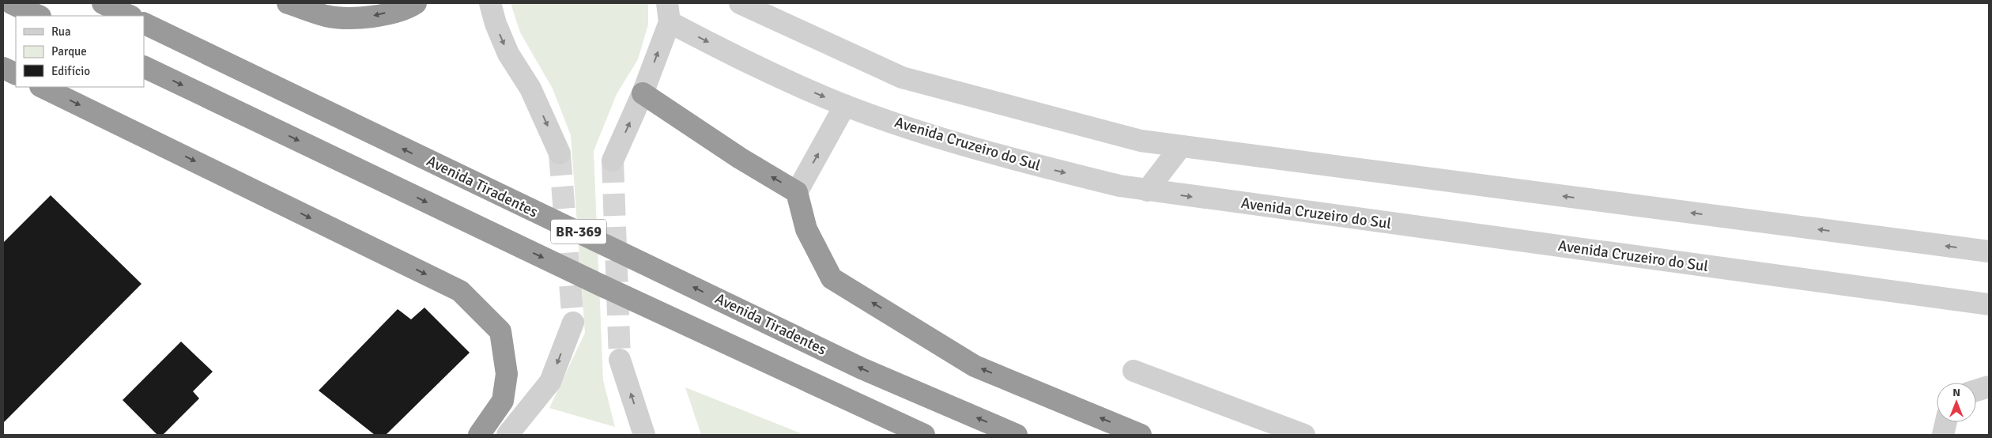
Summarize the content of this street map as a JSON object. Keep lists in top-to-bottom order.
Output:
{
  "streets": {
    "highway": ["Avenida Tiradentes", "BR-369"],
    "street": ["Avenida Cruzeiro do Sul"]
  },
  "legend": ["Rua", "Parque", "Edifício"],
  "north": "top"
}
